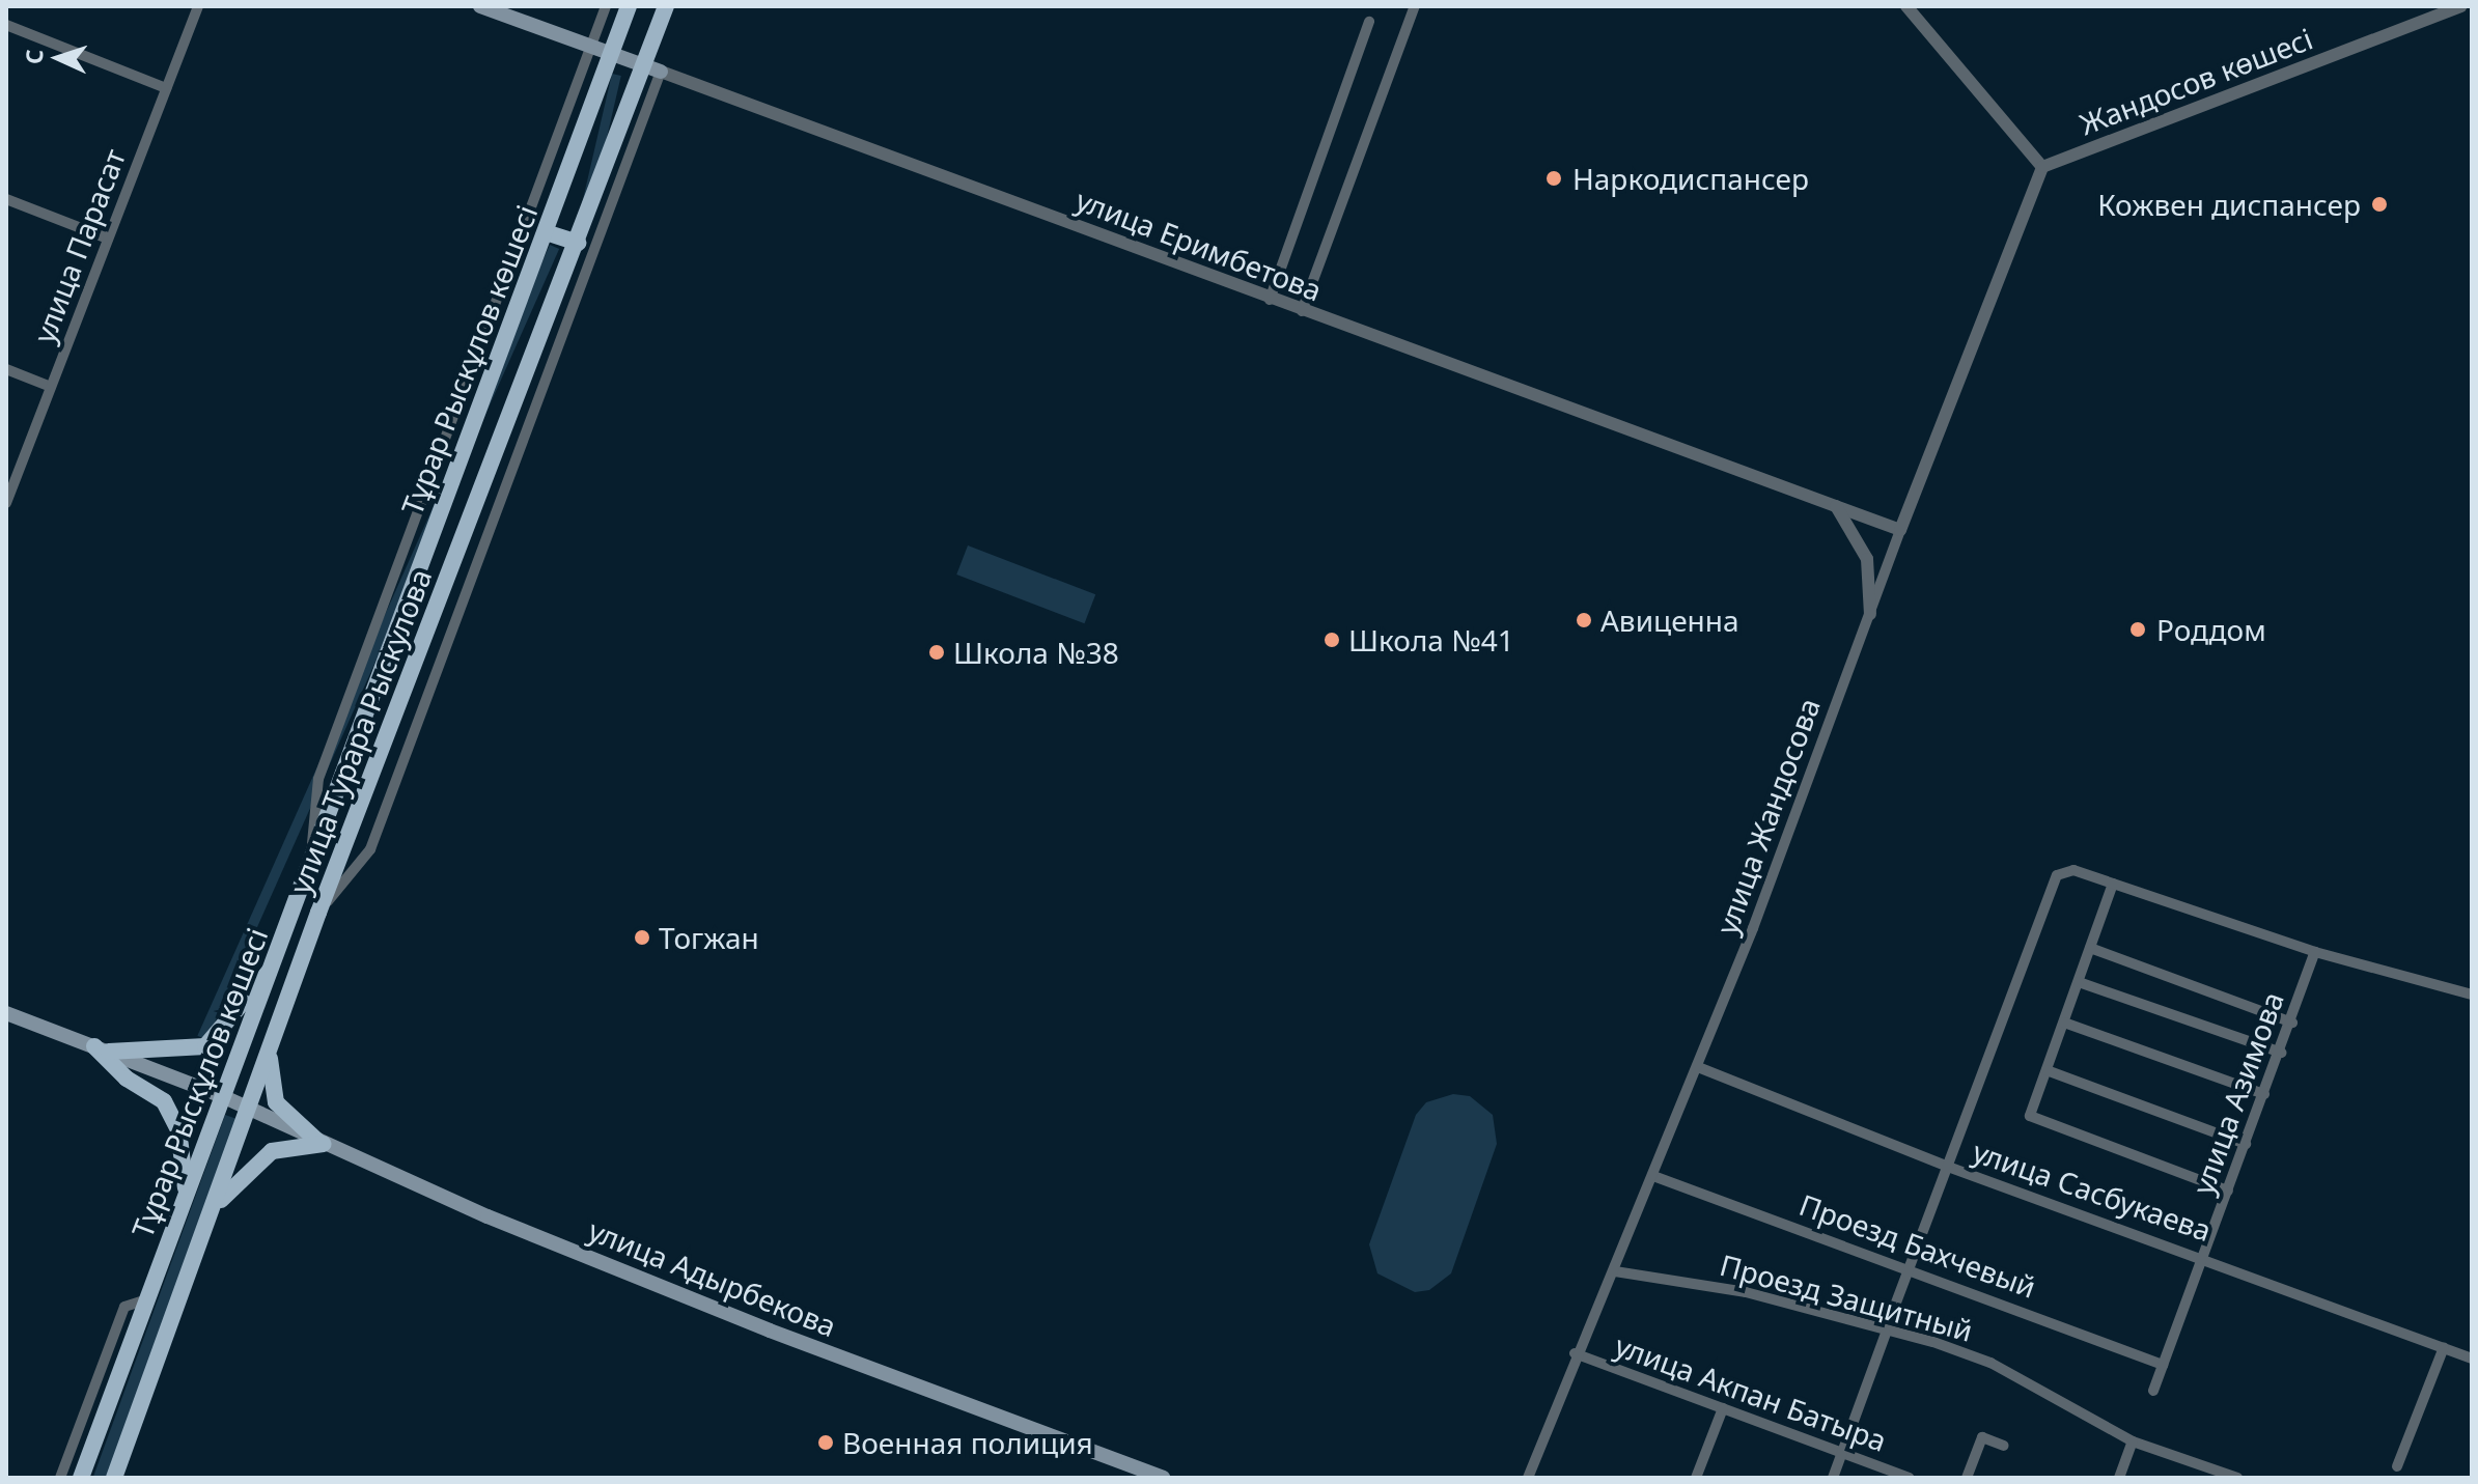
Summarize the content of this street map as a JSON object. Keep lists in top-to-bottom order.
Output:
{
  "streets": {
    "main road": [
      "улица Еримбетова",
      "Тұрар Рыскұлов көшесі",
      "улица Турара Рыскулова",
      "улица Адырбекова"
    ],
    "street": [
      "Жандосов көшесі",
      "улица Парасат",
      "улица Жандосова",
      "улица Азимова",
      "улица Сасбукаева",
      "Проезд Бахчевый",
      "Проезд Защитный",
      "улица Акпан Батыра"
    ]
  },
  "crossings": [
    ["Жандосов көшесі", "улица Жандосова"],
    ["улица Еримбетова", "Тұрар Рыскұлов көшесі"],
    ["улица Еримбетова", "улица Турара Рыскулова"],
    ["улица Еримбетова", "улица Жандосова"],
    ["Тұрар Рыскұлов көшесі", "улица Адырбекова"],
    ["улица Турара Рыскулова", "улица Адырбекова"],
    ["улица Жандосова", "улица Сасбукаева"],
    ["улица Жандосова", "Проезд Бахчевый"],
    ["улица Жандосова", "Проезд Защитный"],
    ["улица Жандосова", "улица Акпан Батыра"],
    ["улица Азимова", "улица Сасбукаева"],
    ["улица Азимова", "Проезд Бахчевый"]
  ],
  "places": [
    "Наркодиспансер",
    "Кожвен диспансер",
    "Авиценна",
    "Роддом",
    "Школа №41",
    "Школа №38",
    "Тогжан",
    "Военная полиция"
  ],
  "north": "left"
}
